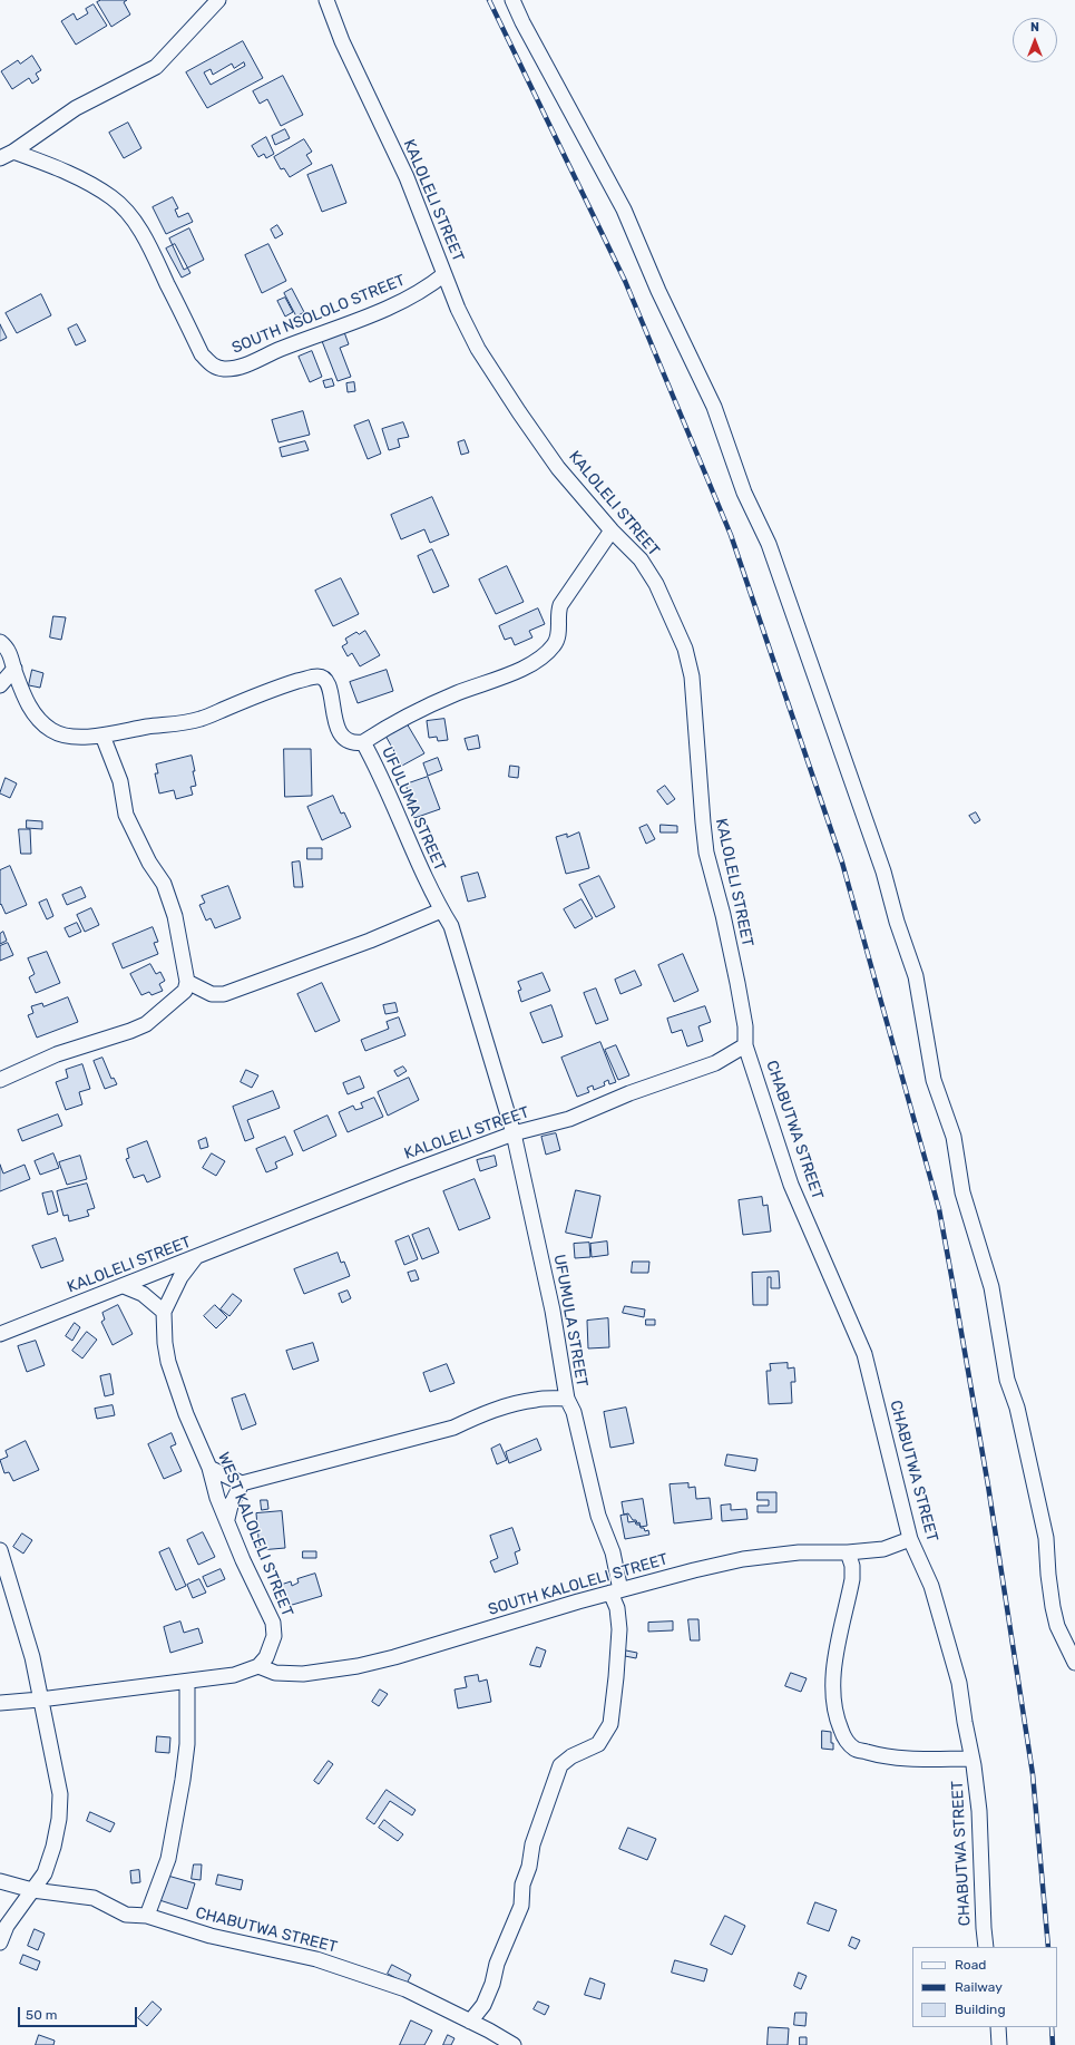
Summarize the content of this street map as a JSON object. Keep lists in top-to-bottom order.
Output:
{
  "streets": {
    "street": [
      "KALOLELI STREET",
      "SOUTH NSOLOLO STREET",
      "UFULUMA STREET",
      "CHABUTWA STREET",
      "UFUMULA STREET",
      "WEST KALOLELI STREET",
      "SOUTH KALOLELI STREET"
    ]
  },
  "crossings": [
    ["KALOLELI STREET", "SOUTH NSOLOLO STREET"],
    ["KALOLELI STREET", "UFULUMA STREET"],
    ["KALOLELI STREET", "CHABUTWA STREET"],
    ["KALOLELI STREET", "UFUMULA STREET"],
    ["UFULUMA STREET", "UFUMULA STREET"],
    ["CHABUTWA STREET", "UFUMULA STREET"],
    ["CHABUTWA STREET", "SOUTH KALOLELI STREET"],
    ["UFUMULA STREET", "SOUTH KALOLELI STREET"],
    ["WEST KALOLELI STREET", "SOUTH KALOLELI STREET"]
  ],
  "legend": ["Road", "Railway", "Building"],
  "scale_bar": "50 m",
  "north": "top"
}
